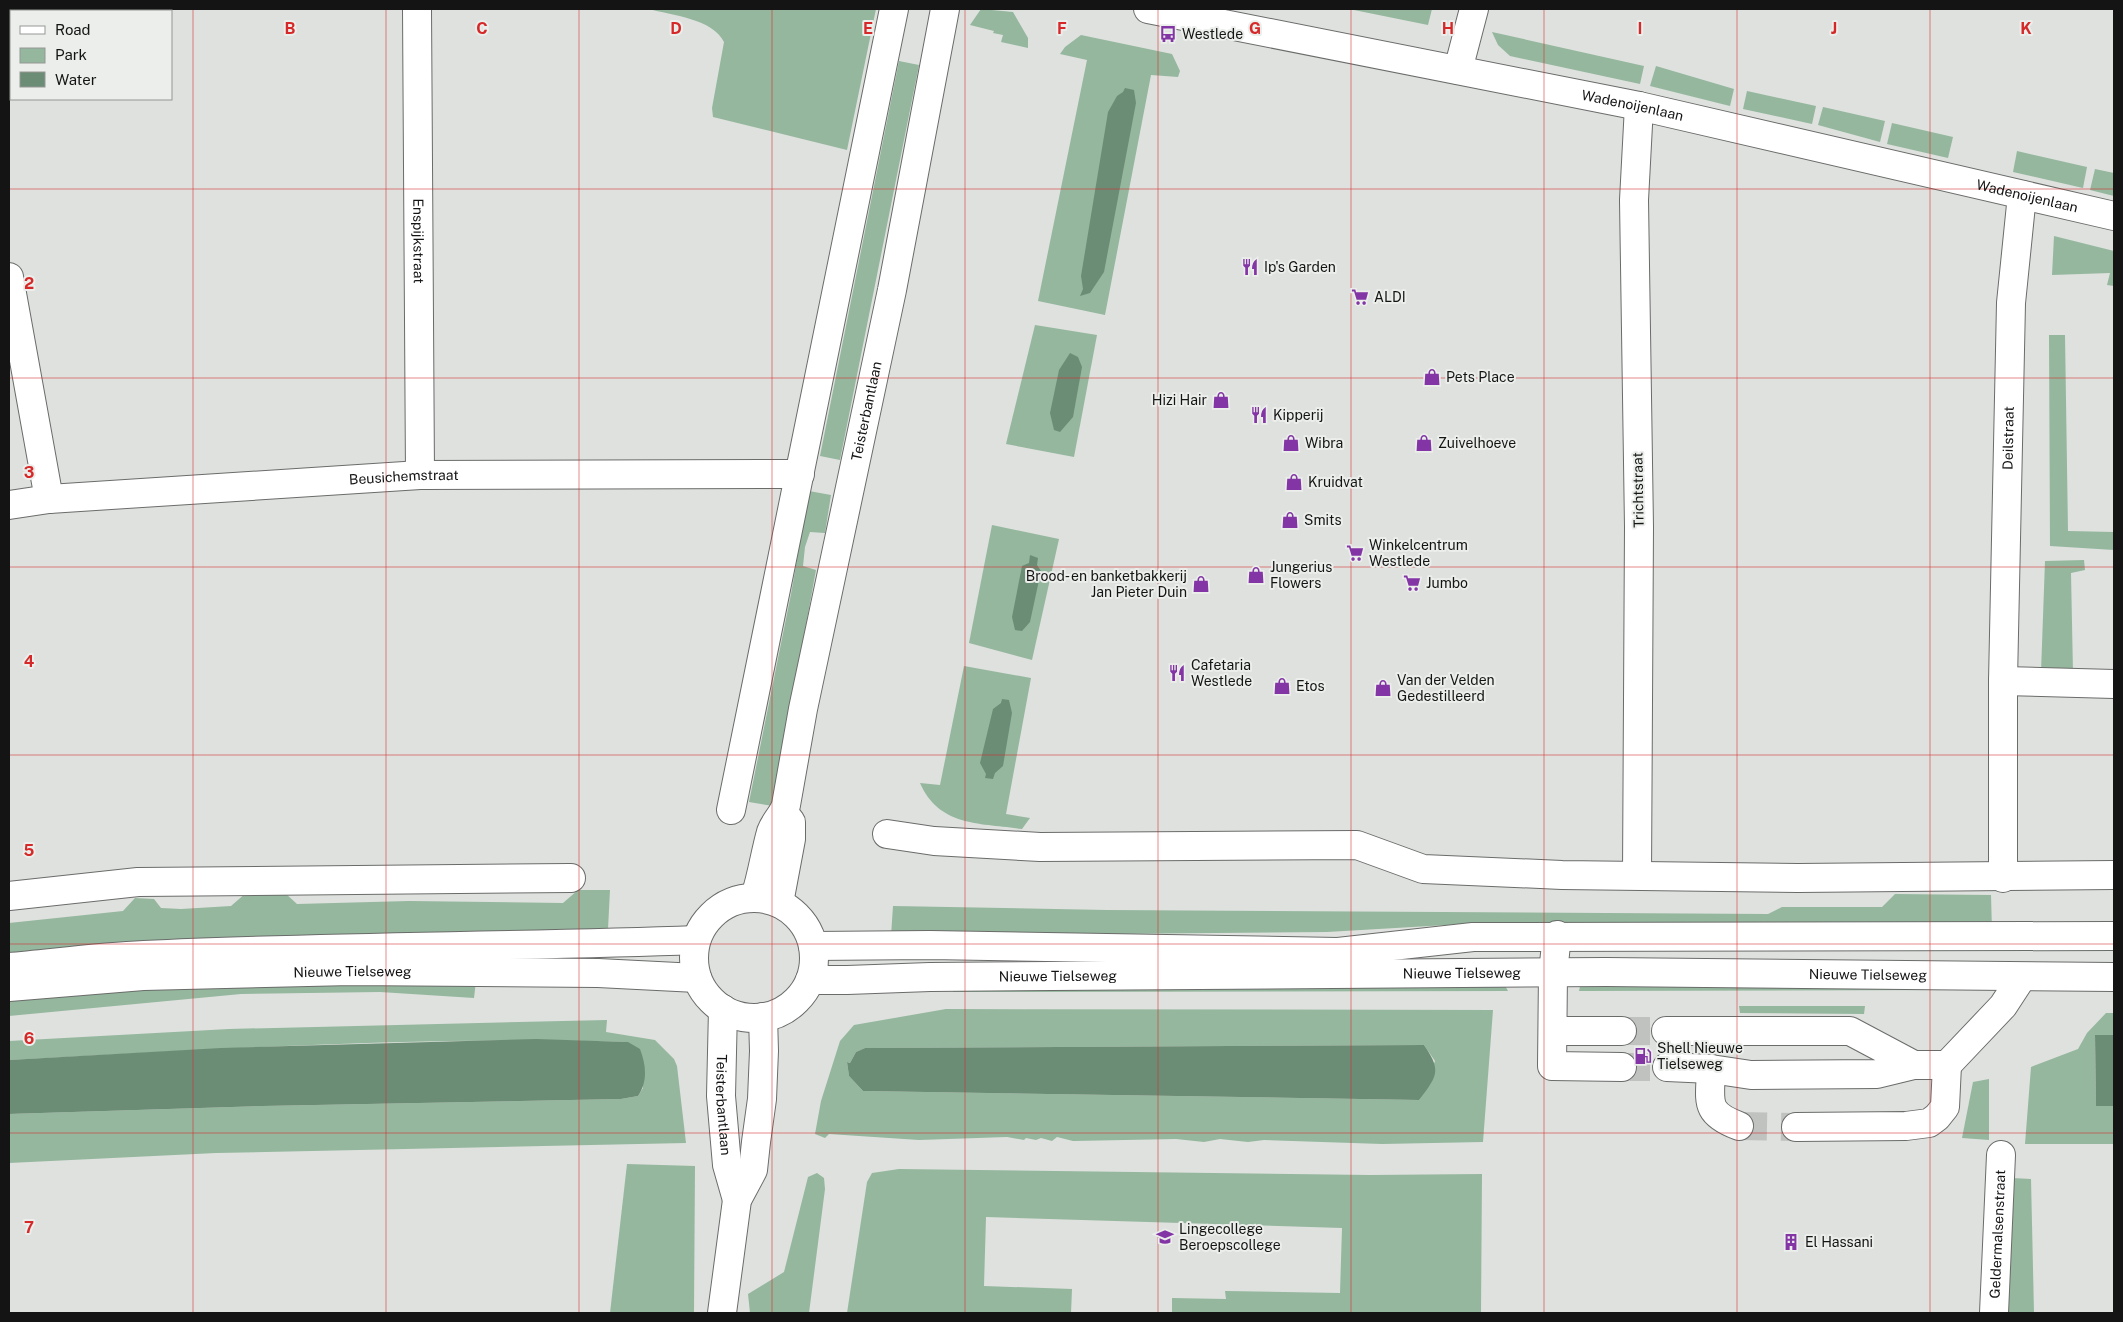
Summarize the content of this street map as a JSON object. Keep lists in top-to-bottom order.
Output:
{
  "streets": {
    "street": [
      "Wadenoijenlaan",
      "Enspijkstraat",
      "Teisterbantlaan",
      "Deilstraat",
      "Beusichemstraat",
      "Trichtstraat",
      "Nieuwe Tielseweg",
      "Geldermalsenstraat"
    ]
  },
  "crossings": [
    ["Wadenoijenlaan", "Deilstraat"],
    ["Wadenoijenlaan", "Trichtstraat"],
    ["Enspijkstraat", "Beusichemstraat"],
    ["Teisterbantlaan", "Nieuwe Tielseweg"]
  ],
  "places": {
    "bus stop": ["Westlede"],
    "restaurant": ["Ip's Garden", "Kipperij", "Cafetaria Westlede"],
    "supermarket": ["ALDI", "Winkelcentrum Westlede", "Jumbo"],
    "shop": [
      "Pets Place",
      "Hizi Hair",
      "Wibra",
      "Zuivelhoeve",
      "Kruidvat",
      "Smits",
      "Jungerius Flowers",
      "Brood- en banketbakkerij Jan Pieter Duin",
      "Etos",
      "Van der Velden Gedestilleerd"
    ],
    "fuel station": ["Shell Nieuwe Tielseweg"],
    "school or university": ["Lingecollege Beroepscollege"],
    "building": ["El Hassani"]
  },
  "legend": ["Road", "Park", "Water"],
  "grid": {
    "columns": [
      "B",
      "C",
      "D",
      "E",
      "F",
      "G",
      "H",
      "I",
      "J",
      "K"
    ],
    "rows": [
      "2",
      "3",
      "4",
      "5",
      "6",
      "7"
    ]
  }
}
